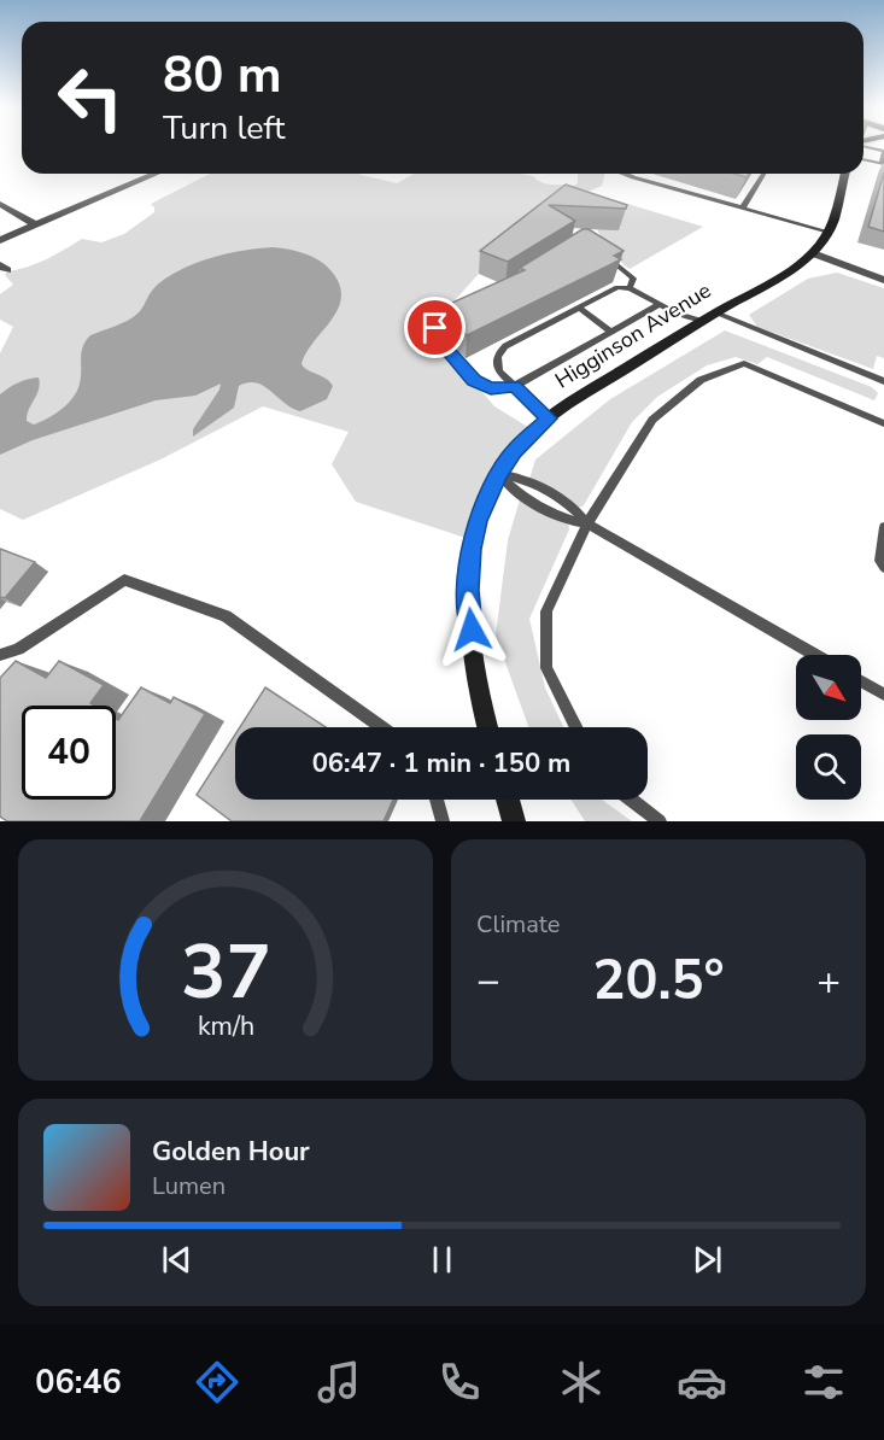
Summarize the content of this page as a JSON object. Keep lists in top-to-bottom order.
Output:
{
  "streets": {
    "street": ["Higginson Avenue"]
  },
  "north": "bottom right",
  "page": {
    "turn": ["80 m", "Turn left"],
    "limit": "40",
    "trip": "06:47 · 1 min · 150 m",
    "tile": "Climate",
    "heat": ["−", "20.5°", "+"],
    "song": ["Golden Hour", "Lumen"],
    "tabs": "06:46",
    "gauge": ["37", "km/h"]
  }
}
